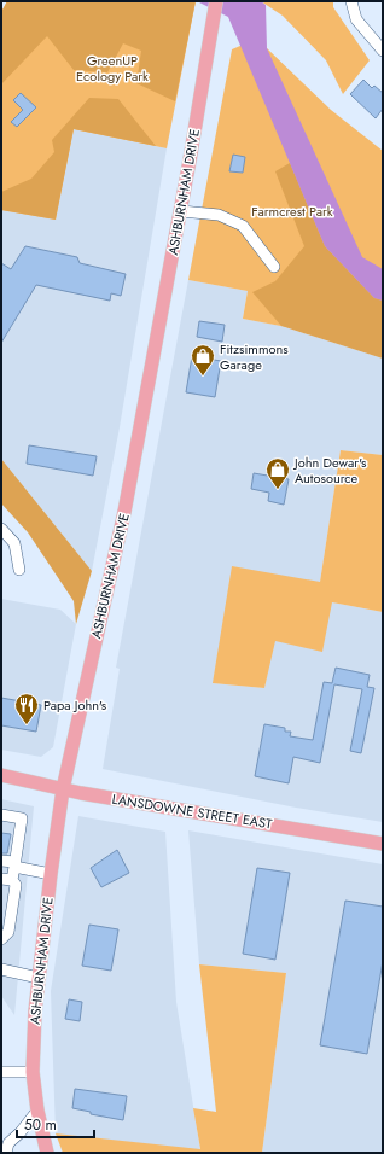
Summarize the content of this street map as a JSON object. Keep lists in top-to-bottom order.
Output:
{
  "streets": {
    "main road": ["ASHBURNHAM DRIVE", "LANSDOWNE STREET EAST"]
  },
  "crossings": [
    ["ASHBURNHAM DRIVE", "LANSDOWNE STREET EAST"]
  ],
  "parks": ["GreenUP Ecology Park", "Farmcrest Park"],
  "places": {
    "shop": ["Fitzsimmons Garage", "John Dewar's Autosource"],
    "restaurant": ["Papa John's"]
  },
  "scale_bar": "50 m"
}
